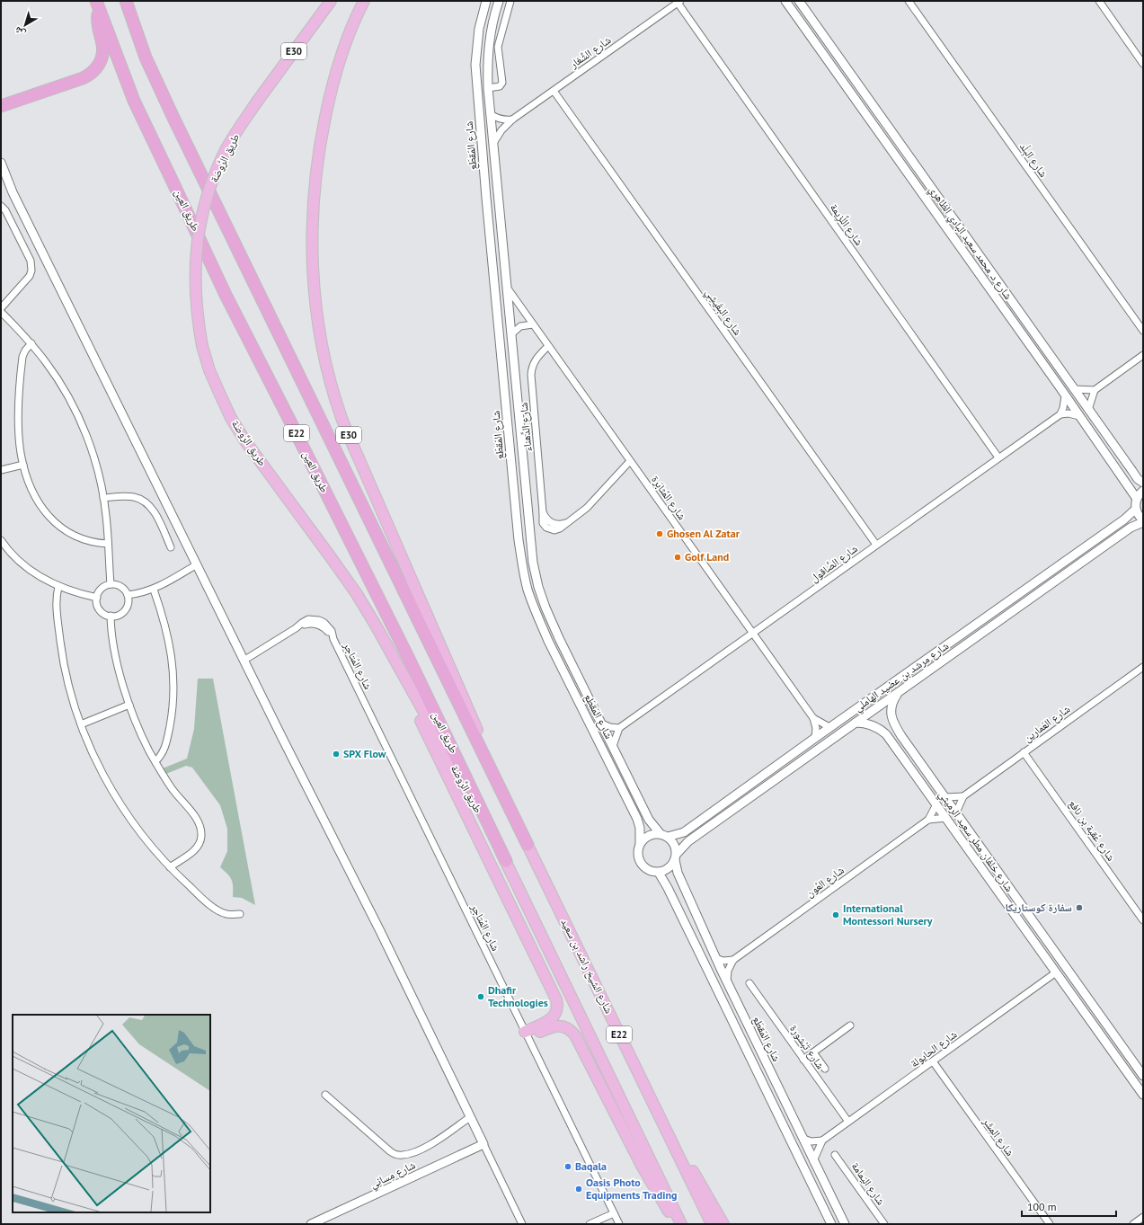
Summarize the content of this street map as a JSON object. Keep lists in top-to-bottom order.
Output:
{
  "streets": {
    "highway": [
      "E30",
      "طريق الرَّوضة",
      "طريق العين",
      "E22",
      "شارع الشيخ راشد بن سعيد"
    ],
    "street": [
      "شارع الشِّغار",
      "شارع المَقطَع",
      "شارع البِلْد",
      "شارع اللِّزِيمة",
      "شارع د. محمد سعيد البادي الظاهري",
      "شارع البِقَيشِي",
      "شارع الدَّهناء",
      "شارع المُثابَرة",
      "شارع الصَّاقول",
      "شارع المُتاجر",
      "شارع مرشد بن عضيد الهاملي",
      "شارع العَمارين",
      "شارع عُقبة بن نافع",
      "شارع خلفان مطر سعيد الرميثي",
      "شارع العُون",
      "شارع تَبْشورة",
      "شارع الحايولة",
      "شارع المِشَر",
      "شارع مِسانِي",
      "شارع اليَمامة"
    ]
  },
  "crossings": [
    ["E30", "E22"],
    ["E30", "شارع الشيخ راشد بن سعيد"],
    ["شارع الشِّغار", "شارع المَقطَع"],
    ["شارع الشِّغار", "شارع اللِّزِيمة"],
    ["شارع الشِّغار", "شارع البِقَيشِي"],
    ["شارع المَقطَع", "شارع المُثابَرة"],
    ["شارع المَقطَع", "شارع مرشد بن عضيد الهاملي"],
    ["طريق الرَّوضة", "طريق العين"],
    ["طريق الرَّوضة", "E22"],
    ["طريق العين", "E22"],
    ["شارع اللِّزِيمة", "شارع الصَّاقول"],
    ["شارع البِقَيشِي", "شارع الصَّاقول"],
    ["شارع الدَّهناء", "شارع المُثابَرة"],
    ["E22", "شارع الشيخ راشد بن سعيد"],
    ["شارع المُثابَرة", "شارع الصَّاقول"],
    ["شارع المُثابَرة", "شارع مرشد بن عضيد الهاملي"],
    ["شارع مرشد بن عضيد الهاملي", "شارع خلفان مطر سعيد الرميثي"],
    ["شارع العَمارين", "شارع عُقبة بن نافع"],
    ["شارع العَمارين", "شارع خلفان مطر سعيد الرميثي"],
    ["شارع خلفان مطر سعيد الرميثي", "شارع العُون"],
    ["شارع خلفان مطر سعيد الرميثي", "شارع الحايولة"],
    ["شارع تَبْشورة", "شارع الحايولة"],
    ["شارع الحايولة", "شارع المِشَر"]
  ],
  "places": [
    "Ghosen Al Zatar",
    "Golf Land",
    "SPX Flow",
    "سفارة كوستاريكا",
    "International Montessori Nursery",
    "Dhafir Technologies",
    "Baqala",
    "Oasis Photo Equipments Trading"
  ],
  "scale_bar": "100 m",
  "north": "bottom left"
}
